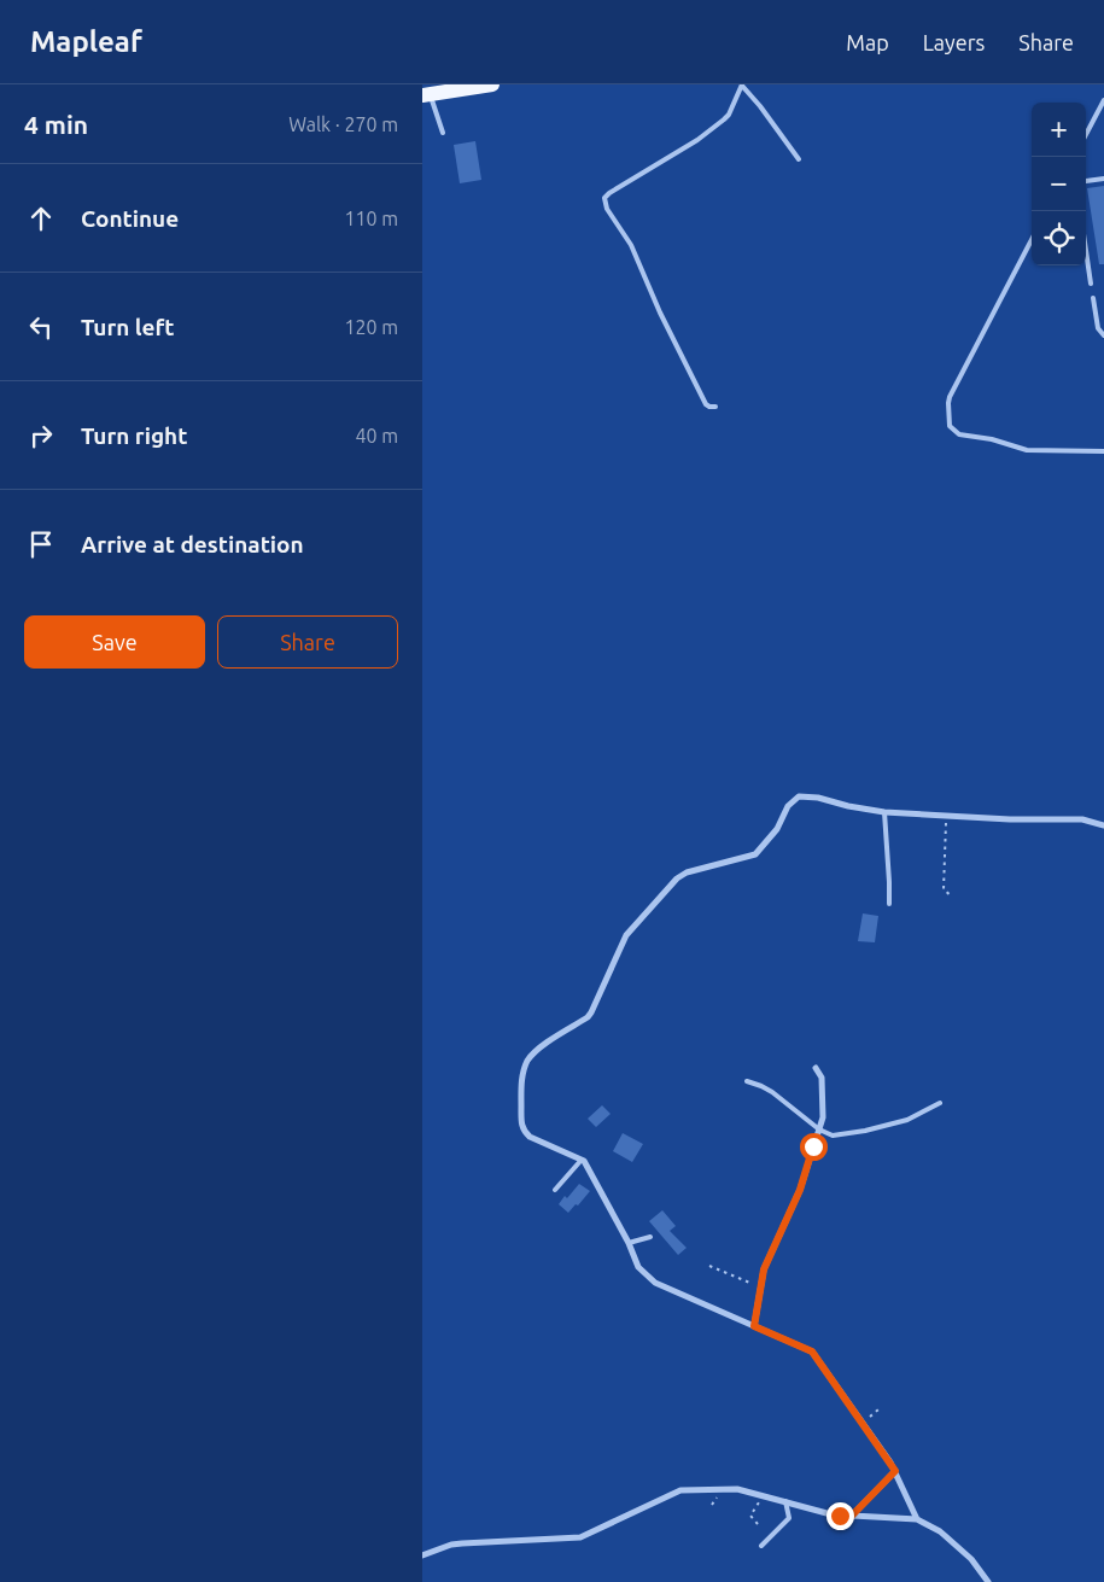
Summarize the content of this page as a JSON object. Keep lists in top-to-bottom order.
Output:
{
  "page": {
    "header": "Mapleaf",
    "nav": ["Map", "Layers", "Share"],
    "heading": ["4 min", "Walk · 270 m"],
    "map_buttons": ["+", "−"],
    "list": [
      ["Continue", "110 m"],
      ["Turn left", "120 m"],
      ["Turn right", "40 m"],
      "Arrive at destination"
    ],
    "buttons": ["Save", "Share"]
  }
}
